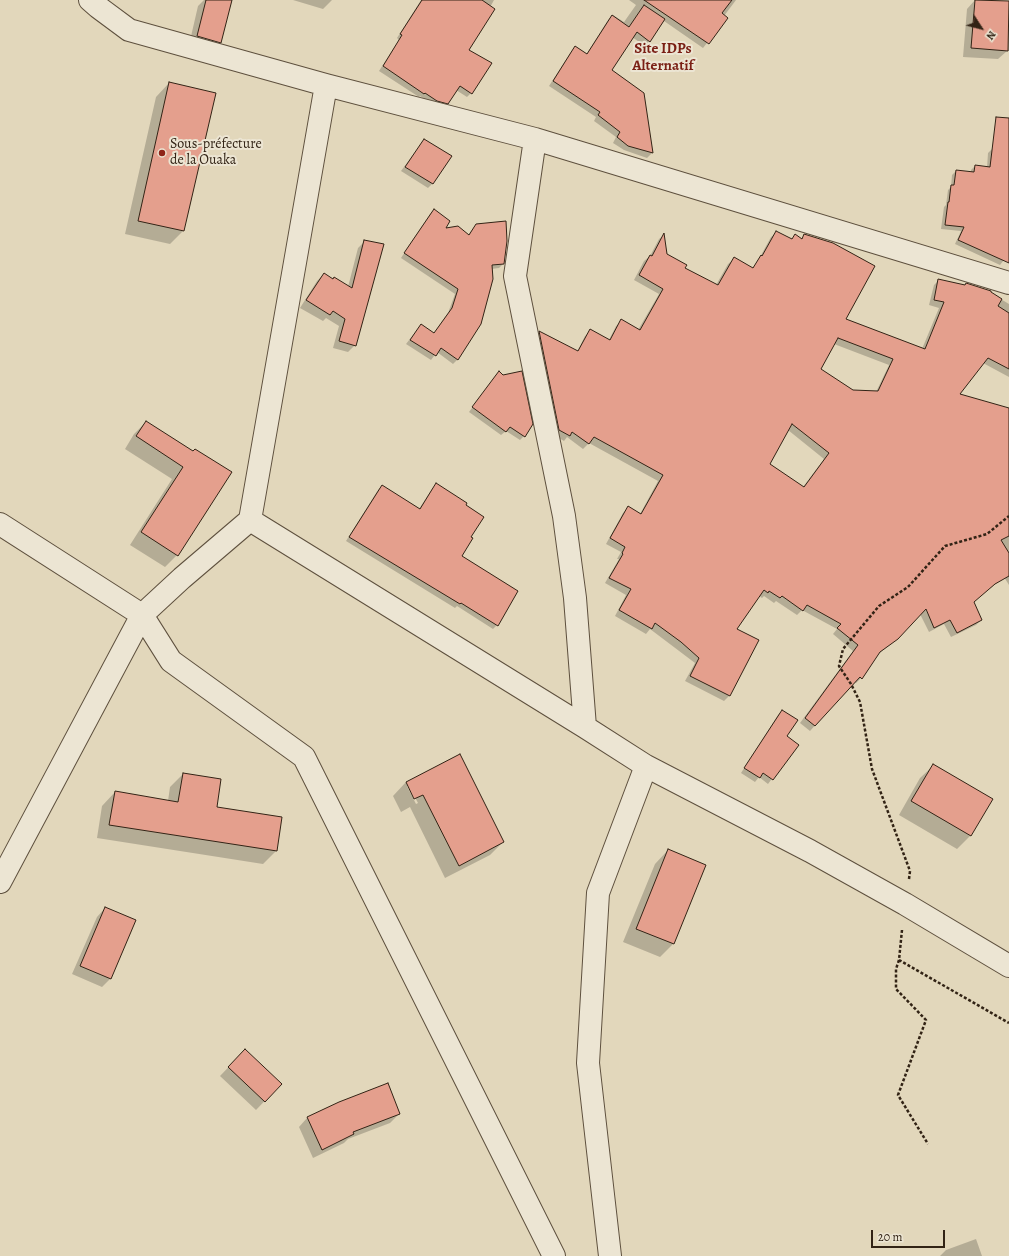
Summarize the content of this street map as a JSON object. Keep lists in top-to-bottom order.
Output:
{
  "districts": ["Site IDPs Alternatif"],
  "places": ["Sous-préfecture de la Ouaka"],
  "scale_bar": "20 m",
  "north": "bottom right"
}
